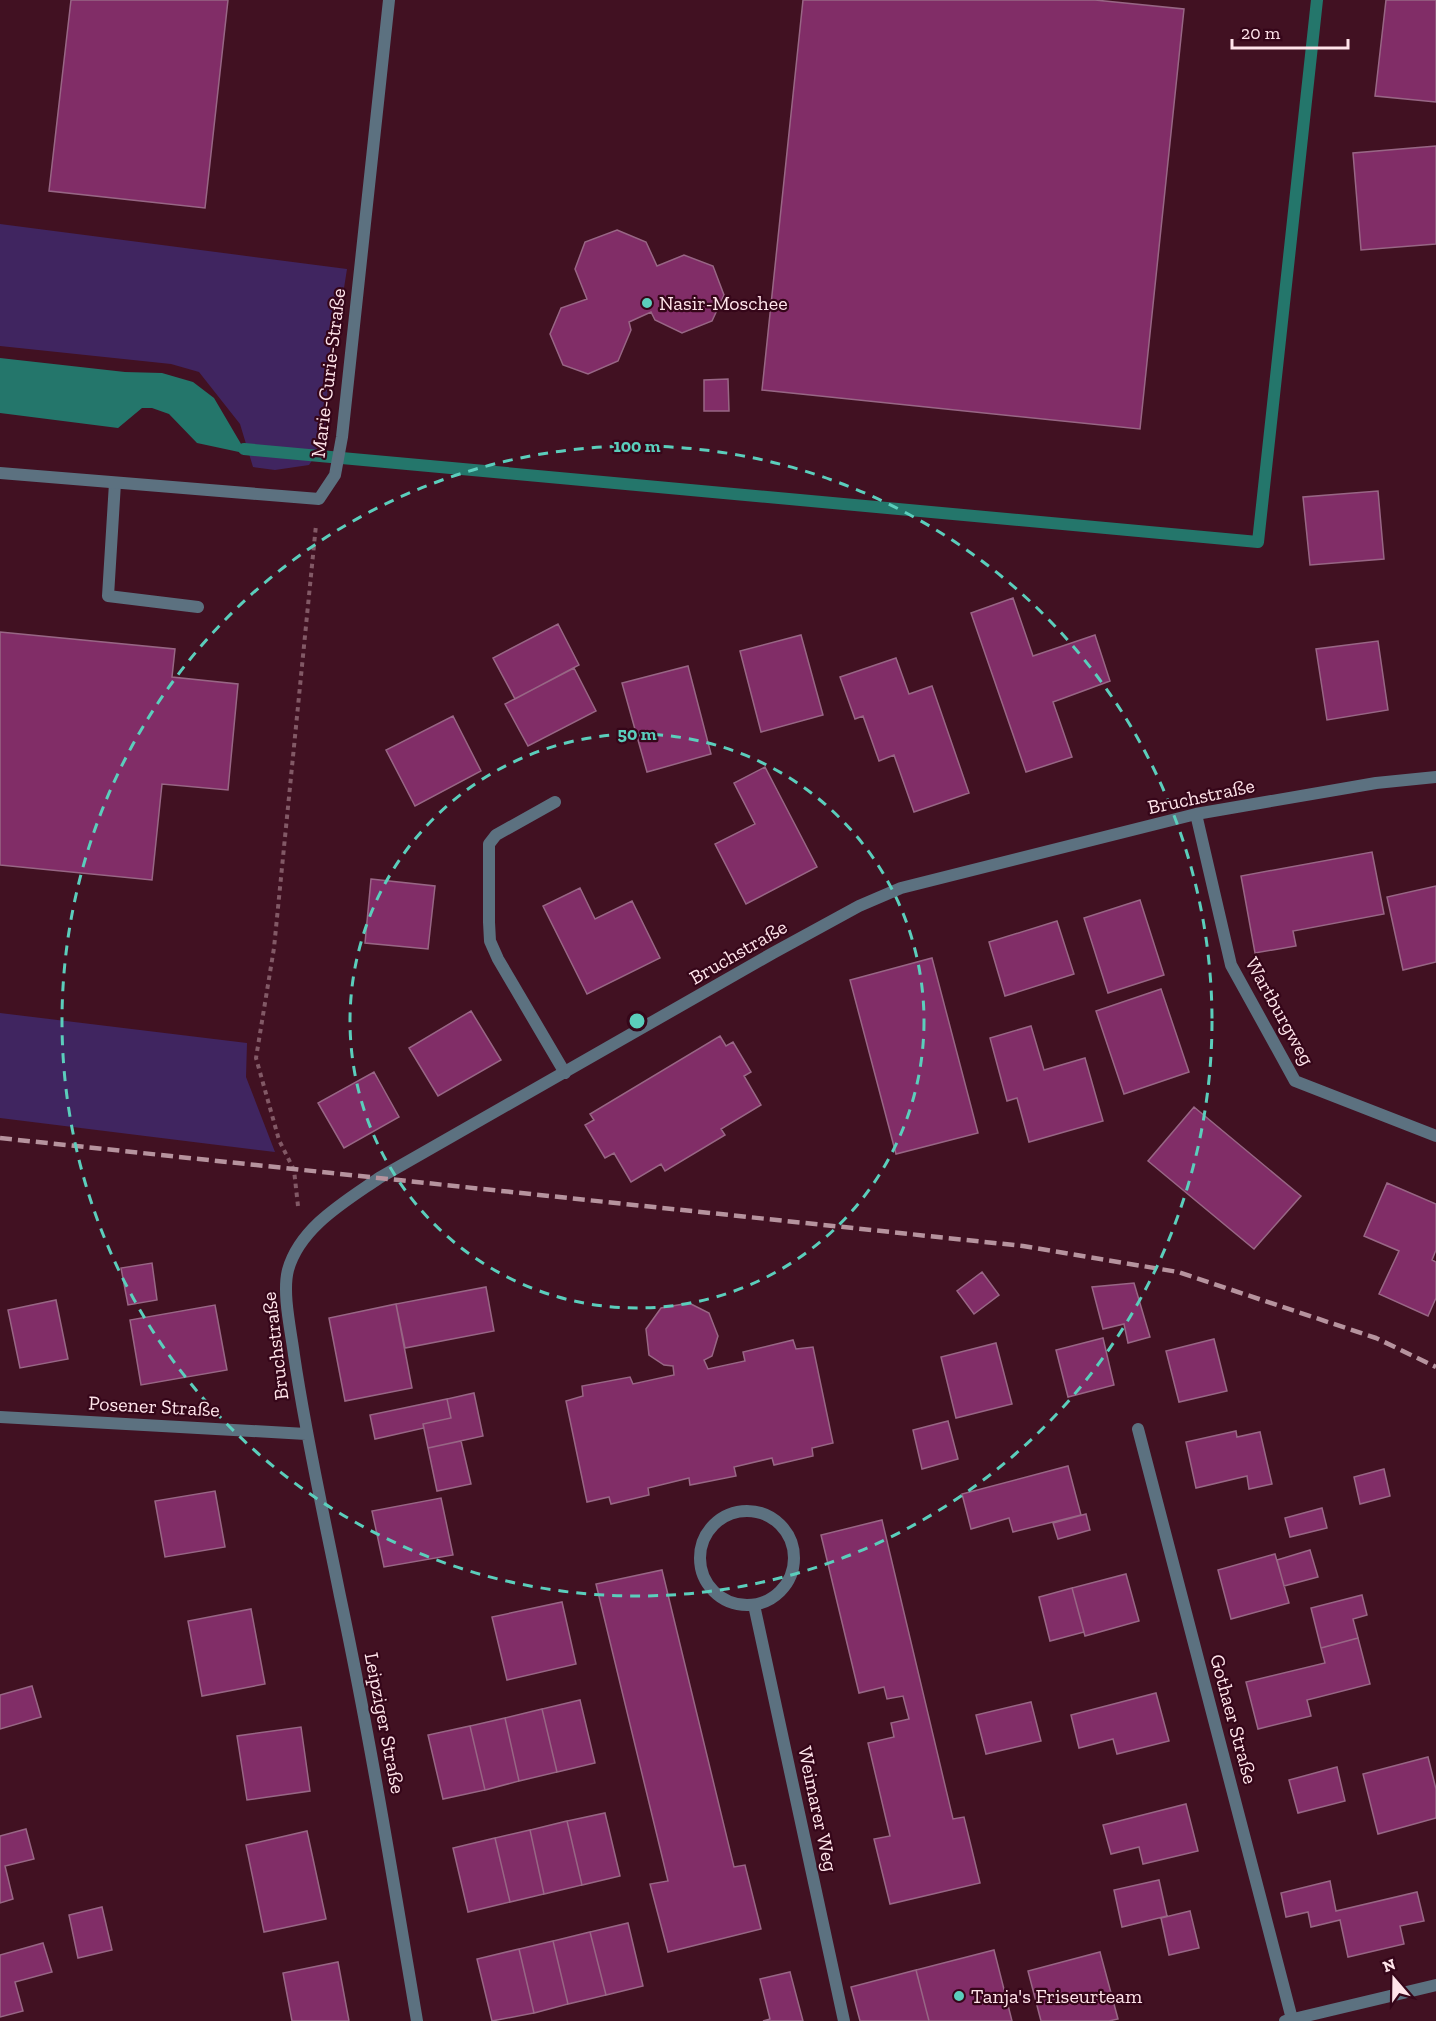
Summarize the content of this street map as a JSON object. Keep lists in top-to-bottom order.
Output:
{
  "streets": {
    "street": [
      "Marie-Curie-Straße",
      "Bruchstraße",
      "Wartburgweg",
      "Posener Straße",
      "Gothaer Straße",
      "Leipziger Straße",
      "Weimarer Weg"
    ]
  },
  "crossings": [
    ["Bruchstraße", "Wartburgweg"],
    ["Bruchstraße", "Posener Straße"],
    ["Bruchstraße", "Leipziger Straße"],
    ["Posener Straße", "Leipziger Straße"]
  ],
  "places": ["Nasir-Moschee", "Tanja's Friseurteam"],
  "scale_bar": "20 m",
  "north": "top",
  "rings": ["100 m", "50 m"]
}
